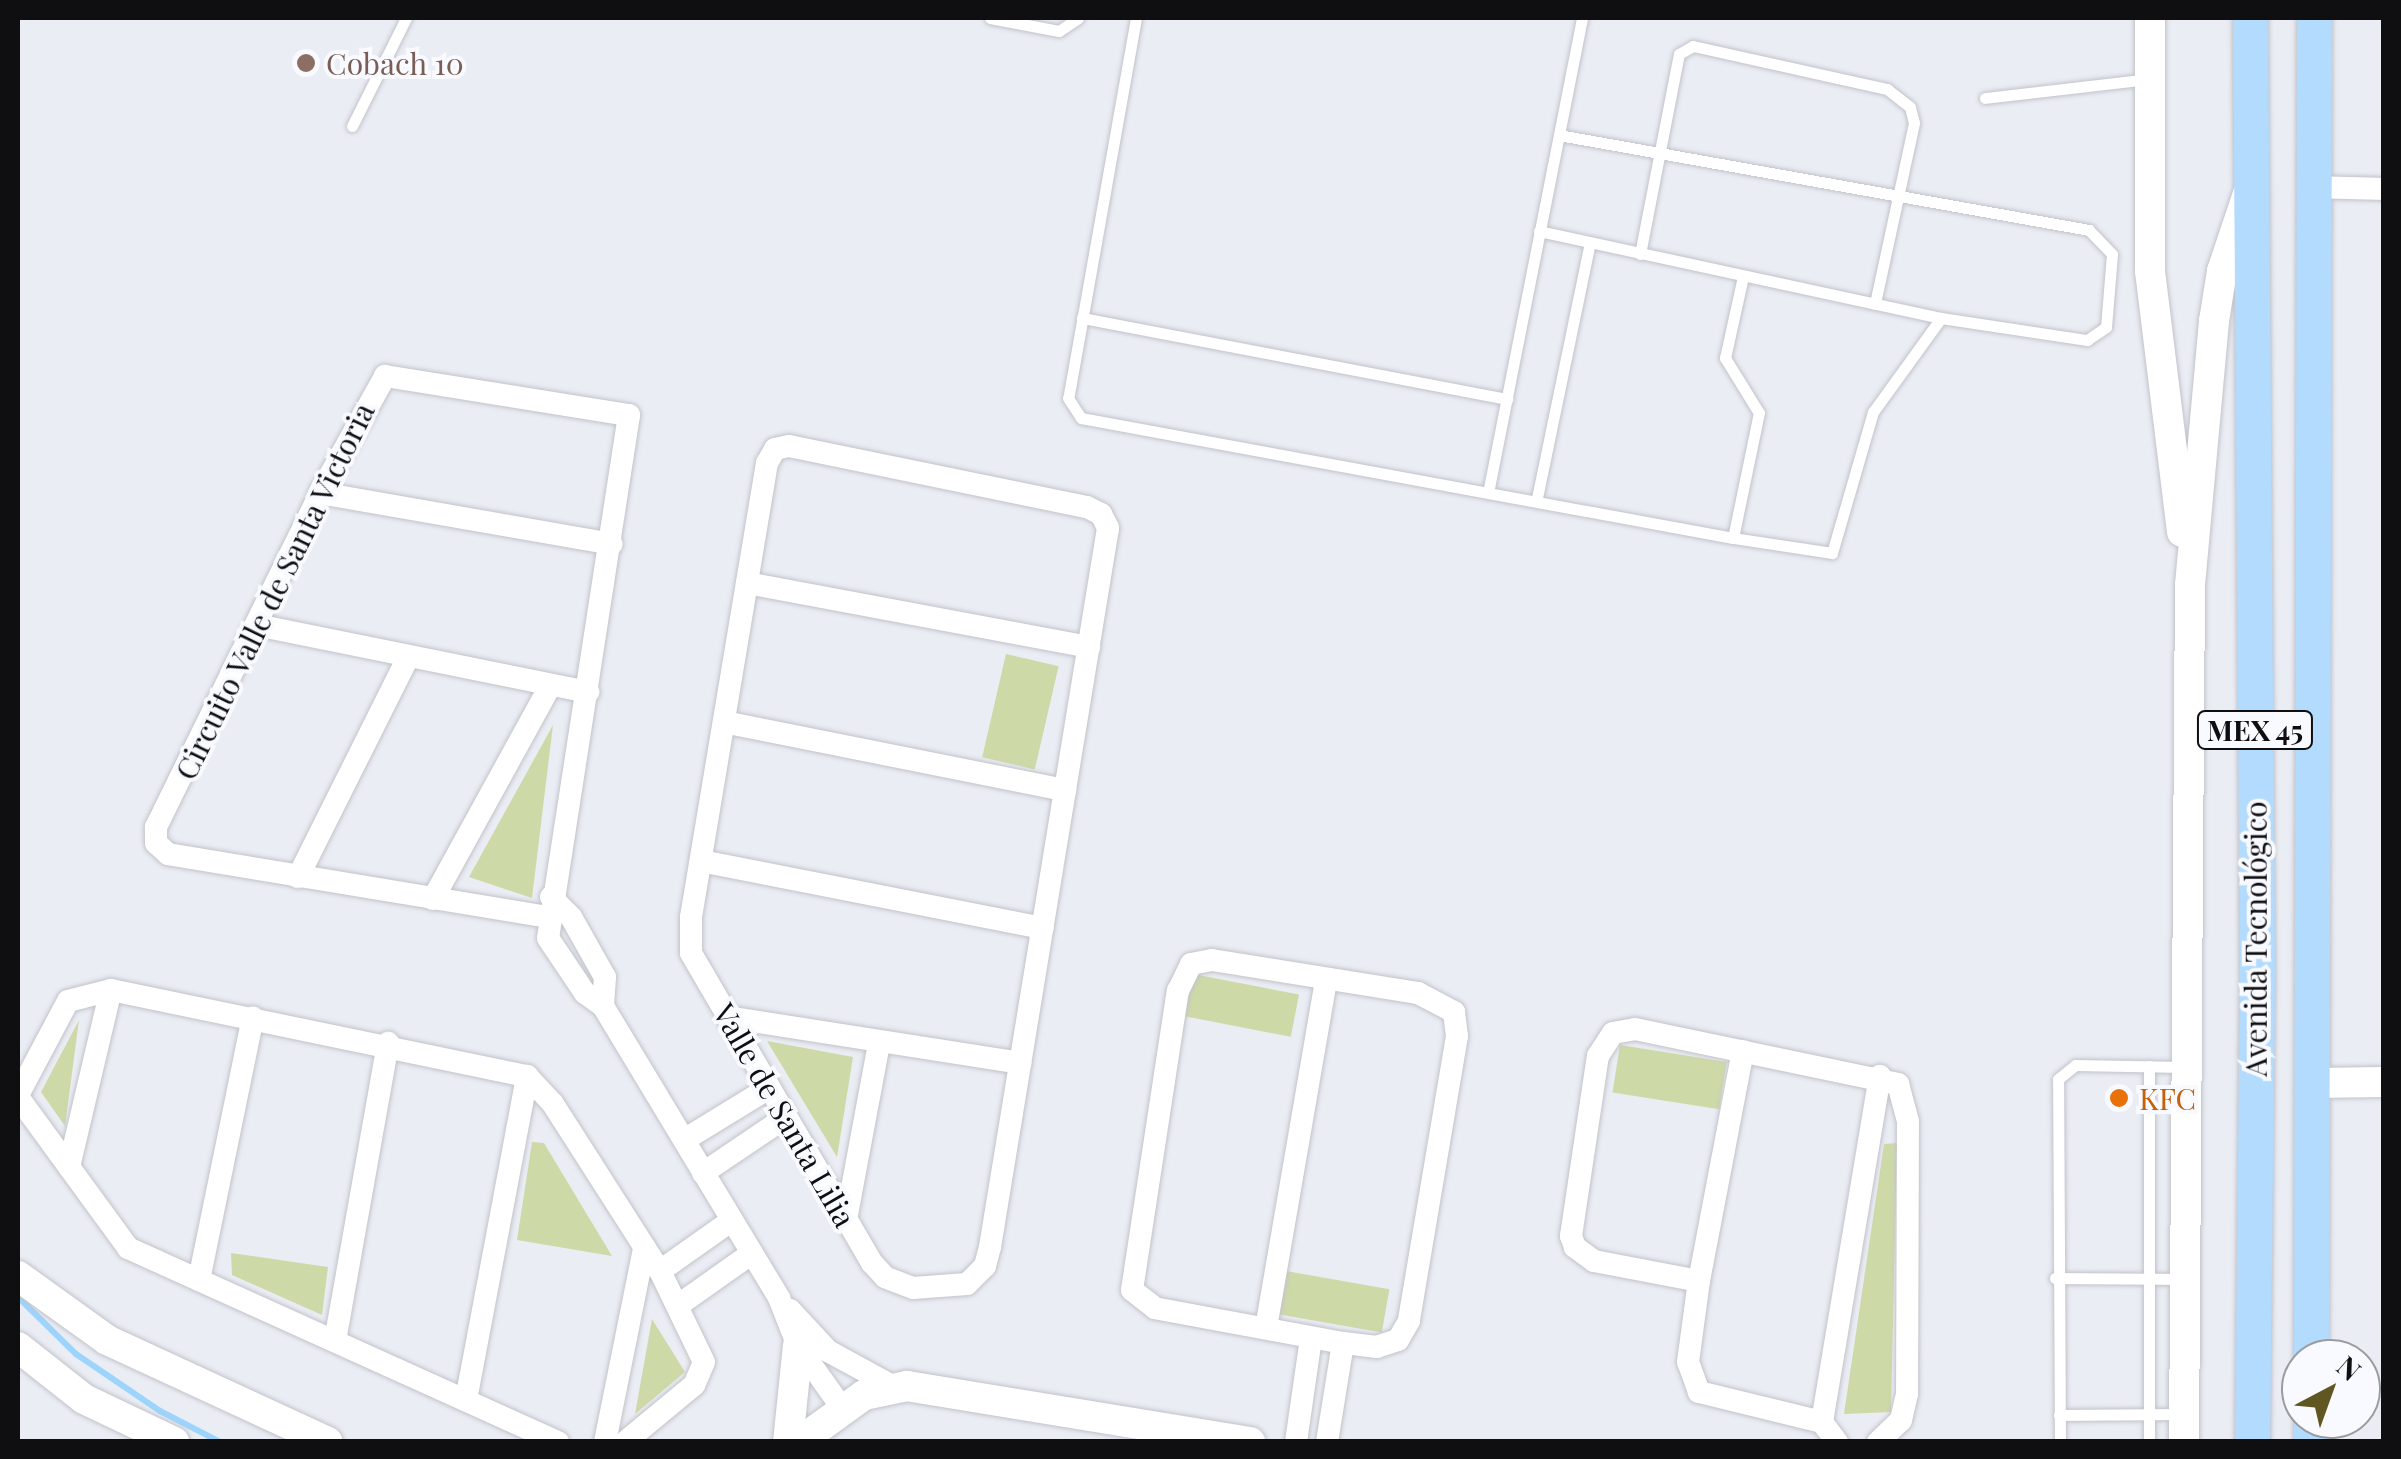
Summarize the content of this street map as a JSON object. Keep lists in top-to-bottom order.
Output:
{
  "streets": {
    "main road": ["MEX 45", "Avenida Tecnológico"],
    "street": ["Circuito Valle de Santa Victoria", "Valle de Santa Lilia"]
  },
  "places": ["Cobach 10", "KFC"],
  "north": "top right"
}
